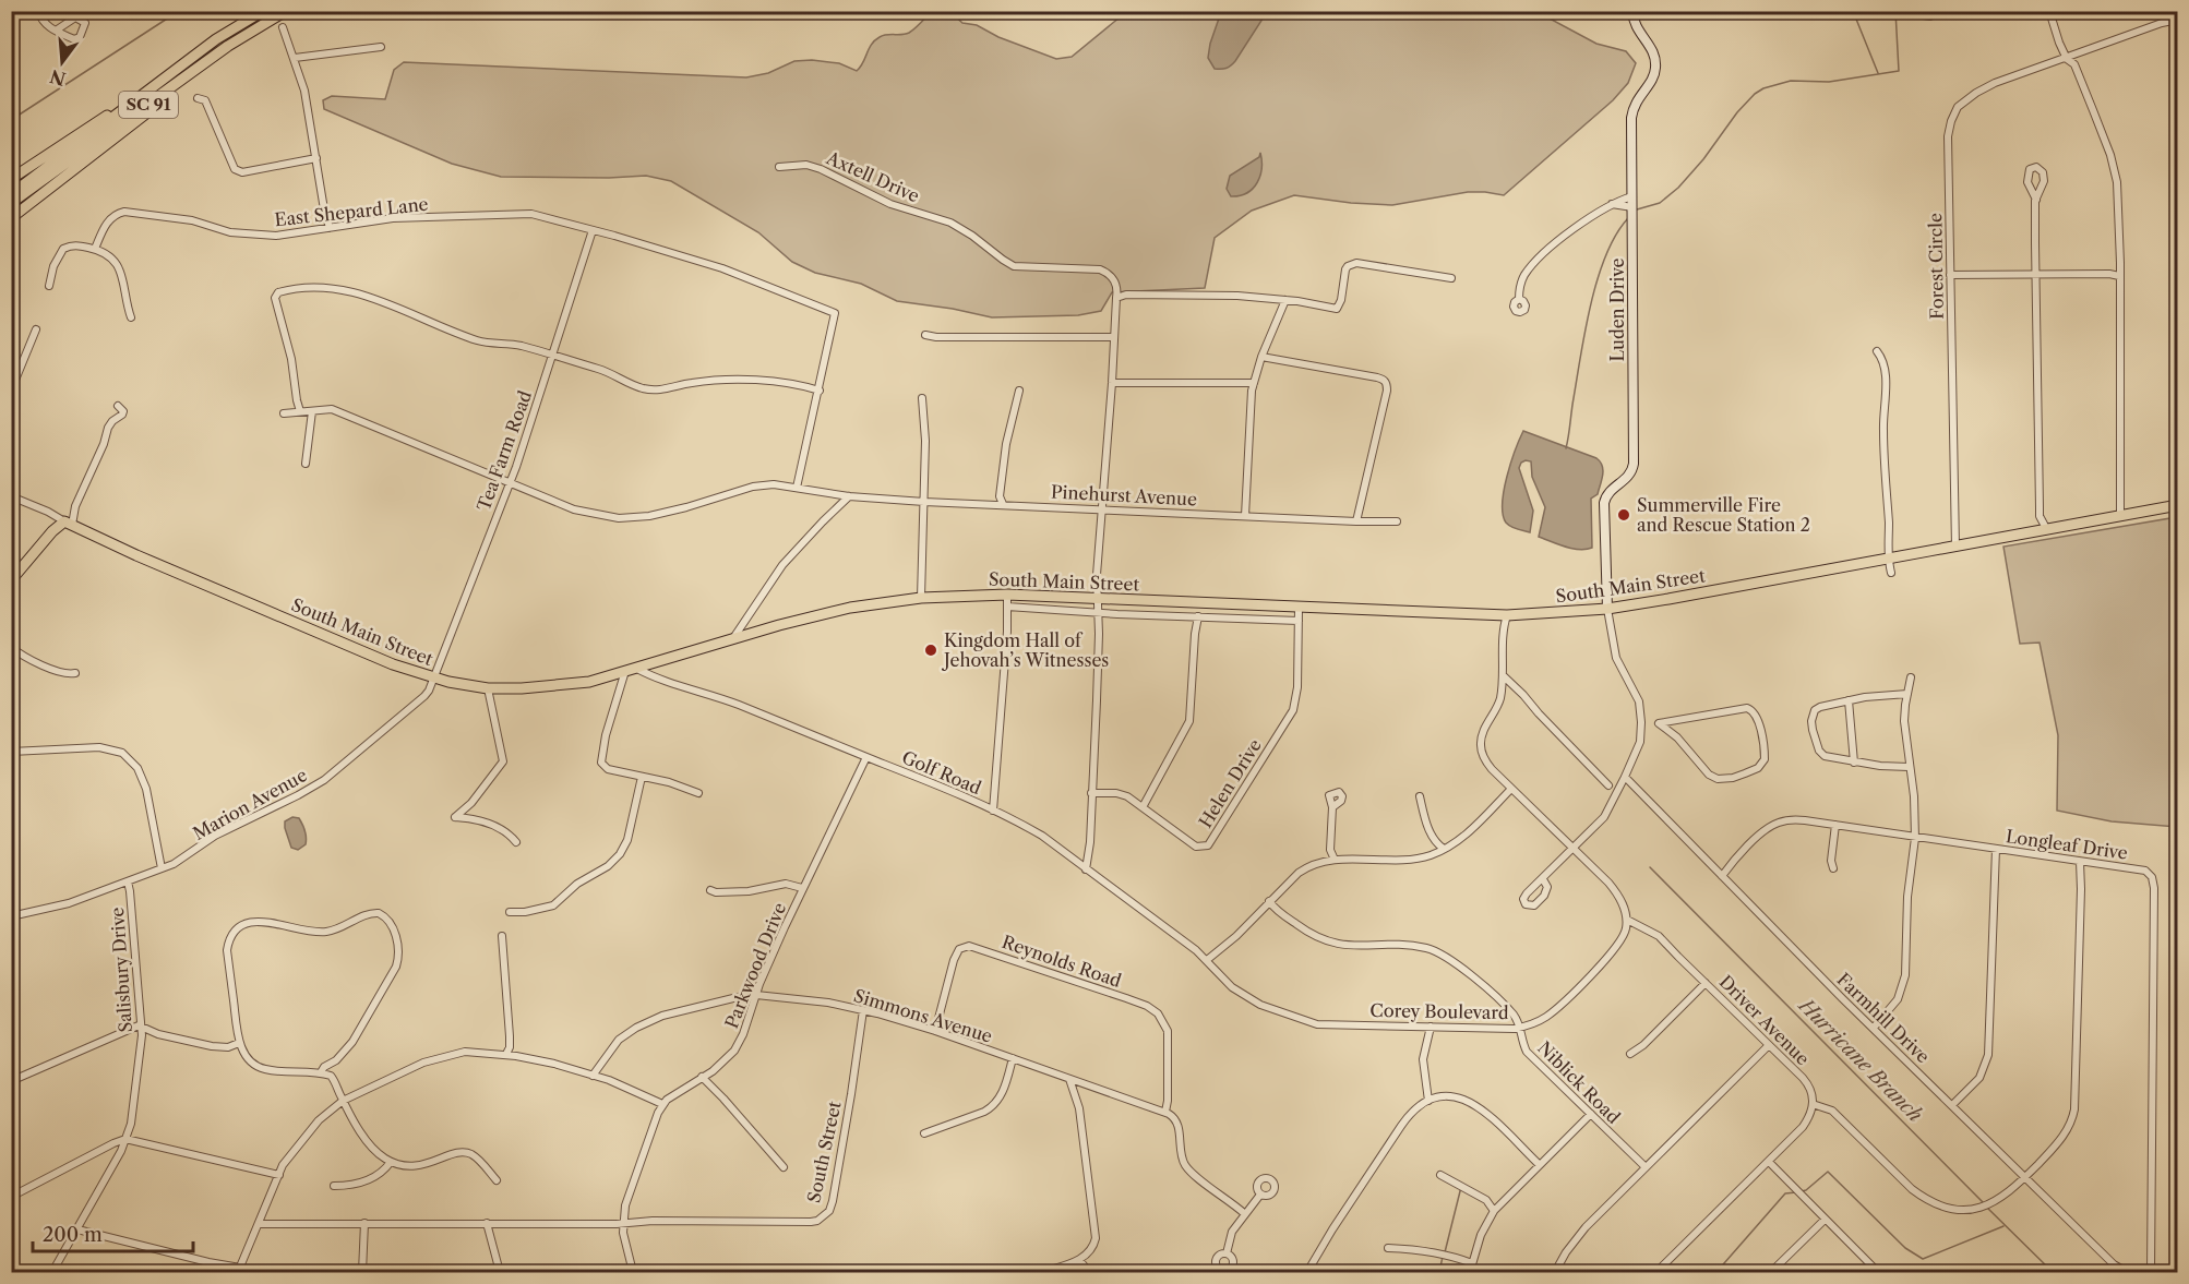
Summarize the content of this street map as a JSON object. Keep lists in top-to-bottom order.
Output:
{
  "streets": {
    "main road": ["SC 91", "South Main Street"],
    "street": [
      "Axtell Drive",
      "East Shepard Lane",
      "Forest Circle",
      "Luden Drive",
      "Tea Farm Road",
      "Pinehurst Avenue",
      "Golf Road",
      "Helen Drive",
      "Marion Avenue",
      "Longleaf Drive",
      "Reynolds Road",
      "Parkwood Drive",
      "Salisbury Drive",
      "Corey Boulevard",
      "Simmons Avenue",
      "Farmhill Drive",
      "Driver Avenue",
      "Niblick Road",
      "South Street"
    ]
  },
  "crossings": [
    ["East Shepard Lane", "Tea Farm Road"],
    ["Forest Circle", "South Main Street"],
    ["Luden Drive", "South Main Street"],
    ["Tea Farm Road", "Pinehurst Avenue"],
    ["Tea Farm Road", "South Main Street"],
    ["Tea Farm Road", "Marion Avenue"],
    ["South Main Street", "Golf Road"],
    ["South Main Street", "Helen Drive"],
    ["South Main Street", "Marion Avenue"],
    ["Golf Road", "Parkwood Drive"],
    ["Golf Road", "Corey Boulevard"],
    ["Marion Avenue", "Salisbury Drive"],
    ["Longleaf Drive", "Farmhill Drive"],
    ["Reynolds Road", "Simmons Avenue"],
    ["Parkwood Drive", "Simmons Avenue"],
    ["Corey Boulevard", "Driver Avenue"],
    ["Corey Boulevard", "Niblick Road"],
    ["Simmons Avenue", "South Street"]
  ],
  "water": ["Hurricane Branch"],
  "places": ["Summerville Fire and Rescue Station 2", "Kingdom Hall of Jehovah’s Witnesses"],
  "scale_bar": "200 m",
  "north": "bottom"
}
